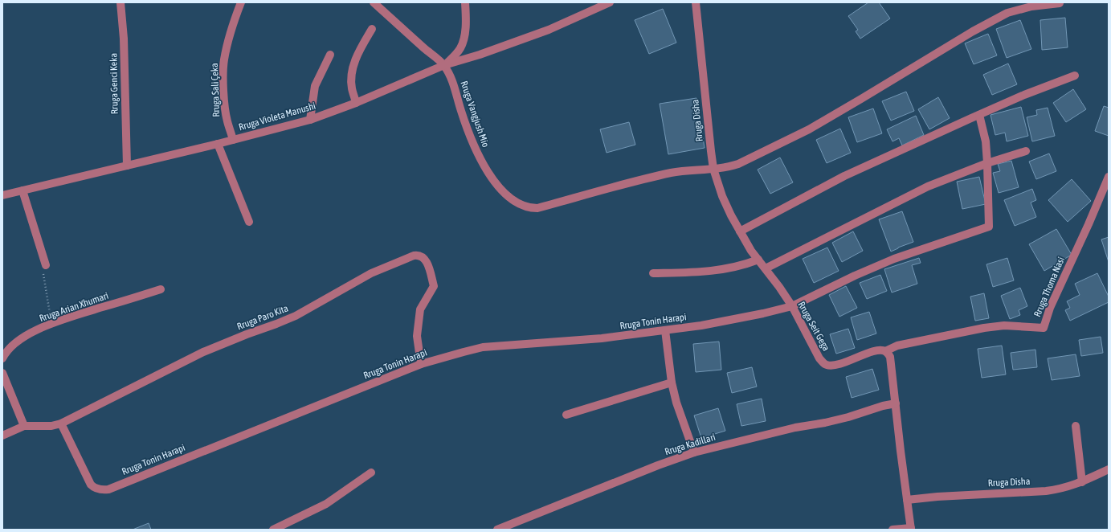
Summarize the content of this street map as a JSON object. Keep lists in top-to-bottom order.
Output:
{
  "streets": {
    "street": [
      "Rruga Genci Keka",
      "Rruga Sali Çeka",
      "Rruga Vangjush Mio",
      "Rruga Violeta Manushi",
      "Rruga Disha",
      "Rruga Thoma Nasi",
      "Rruga Arian Xhumari",
      "Rruga Paro Kita",
      "Rruga Tonin Harapi",
      "Rruga Seit Gega",
      "Rruga Kadillari"
    ]
  },
  "crossings": [
    ["Rruga Genci Keka", "Rruga Violeta Manushi"],
    ["Rruga Sali Çeka", "Rruga Violeta Manushi"],
    ["Rruga Vangjush Mio", "Rruga Violeta Manushi"],
    ["Rruga Vangjush Mio", "Rruga Disha"],
    ["Rruga Disha", "Rruga Seit Gega"],
    ["Rruga Thoma Nasi", "Rruga Seit Gega"],
    ["Rruga Paro Kita", "Rruga Tonin Harapi"],
    ["Rruga Tonin Harapi", "Rruga Seit Gega"]
  ]
}
